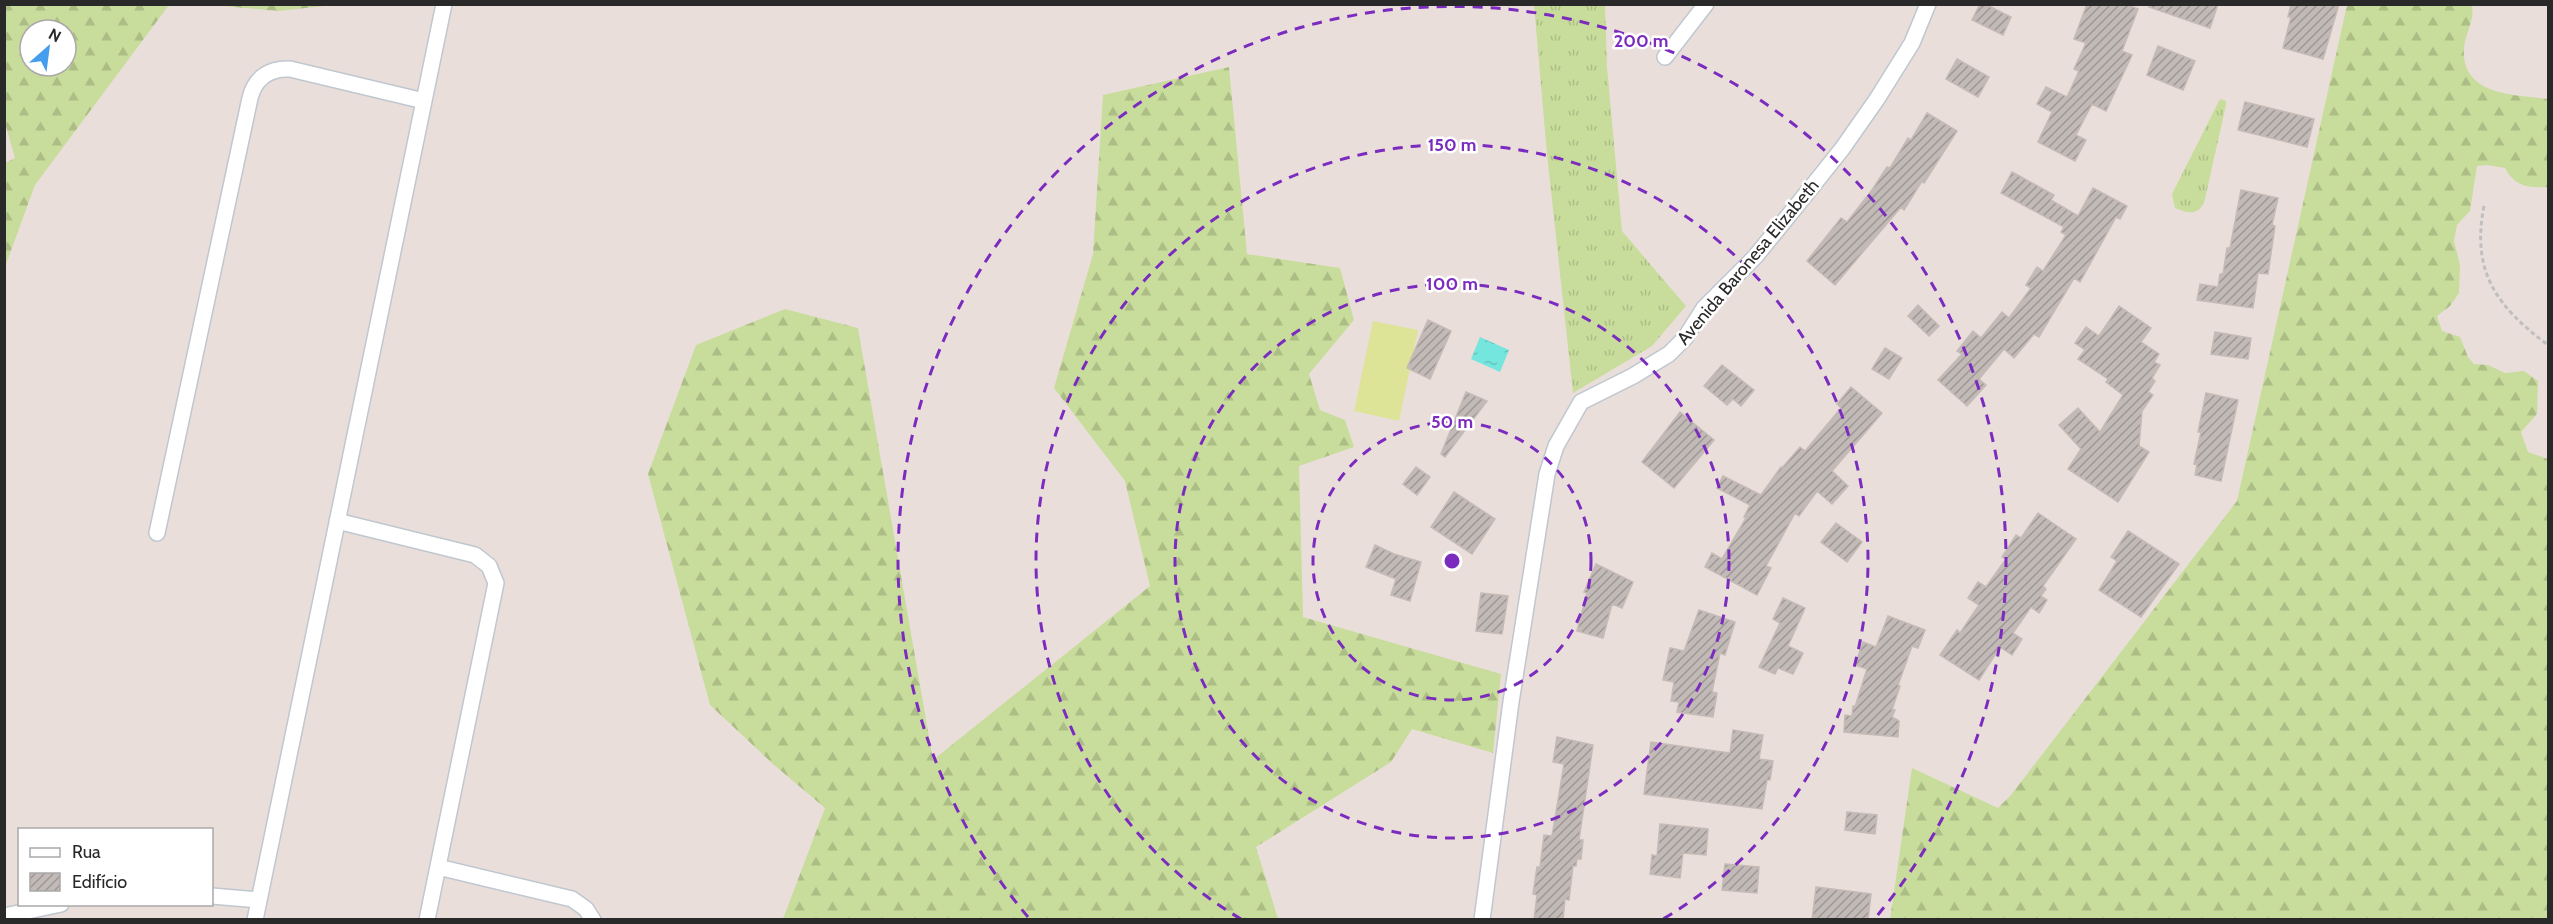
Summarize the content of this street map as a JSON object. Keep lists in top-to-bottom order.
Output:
{
  "streets": {
    "street": ["Avenida Baronesa Elizabeth"]
  },
  "legend": ["Rua", "Edifício"],
  "north": "top right",
  "rings": [
    "200 m",
    "150 m",
    "100 m",
    "50 m"
  ]
}
